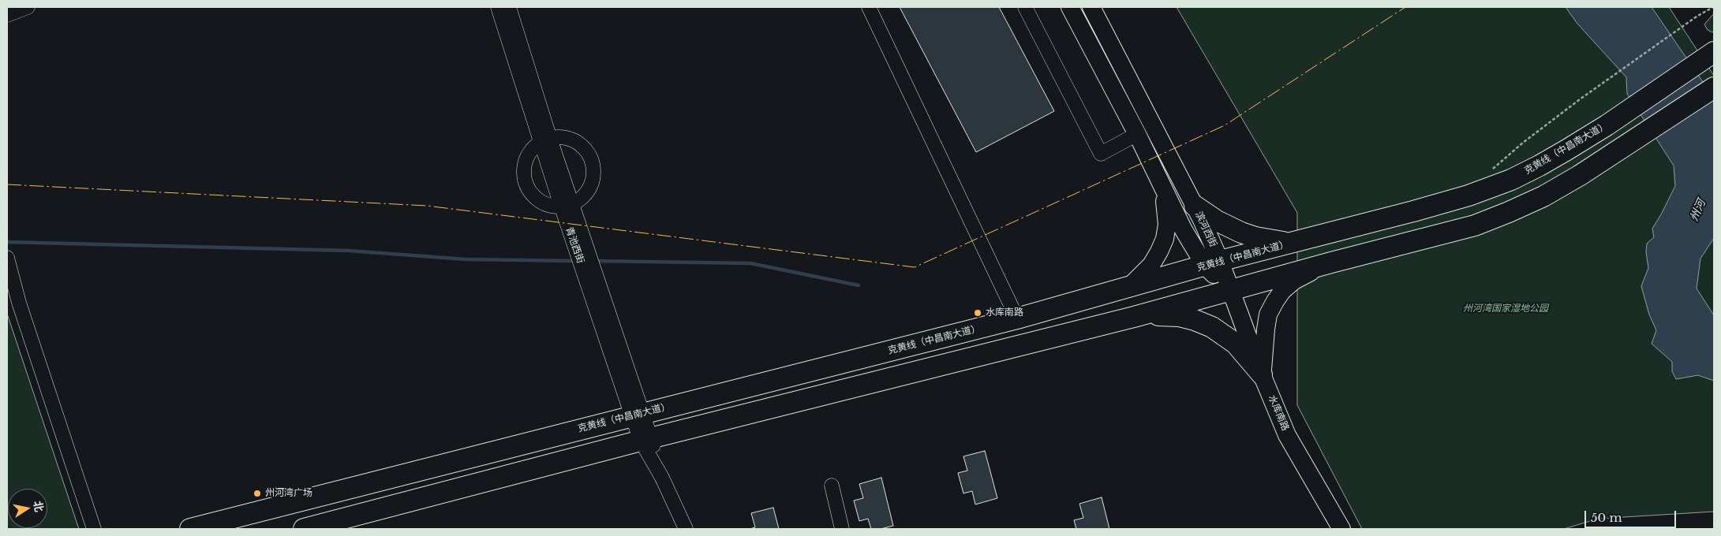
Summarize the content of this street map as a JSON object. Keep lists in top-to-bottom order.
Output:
{
  "streets": {
    "highway": ["克黄线（中昌南大道）"],
    "main road": ["滨河西街", "水库南路"],
    "street": ["青池西街"]
  },
  "crossings": [
    ["克黄线（中昌南大道）", "滨河西街"],
    ["克黄线（中昌南大道）", "青池西街"],
    ["滨河西街", "水库南路"]
  ],
  "water": ["州河"],
  "parks": ["州河湾国家湿地公园"],
  "places": ["水库南路", "州河湾广场"],
  "scale_bar": "50 m",
  "north": "right"
}
